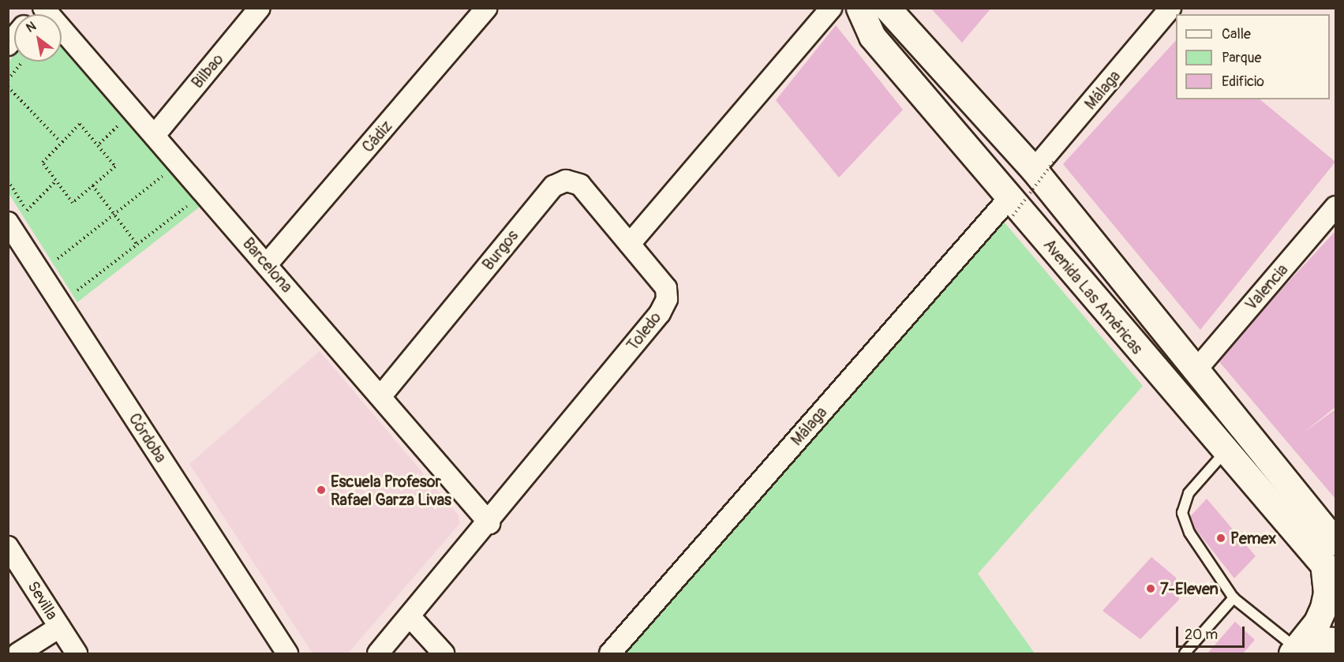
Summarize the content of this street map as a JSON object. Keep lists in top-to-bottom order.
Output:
{
  "streets": {
    "main road": ["Avenida Las Américas"],
    "street": [
      "Bilbao",
      "Málaga",
      "Cádiz",
      "Burgos",
      "Barcelona",
      "Valencia",
      "Toledo",
      "Córdoba",
      "Sevilla"
    ]
  },
  "crossings": [
    ["Bilbao", "Barcelona"],
    ["Málaga", "Avenida Las Américas"],
    ["Cádiz", "Barcelona"],
    ["Burgos", "Barcelona"],
    ["Burgos", "Toledo"],
    ["Barcelona", "Toledo"]
  ],
  "places": ["Escuela Profesor Rafael Garza Livas", "Pemex", "7-Eleven"],
  "legend": ["Calle", "Parque", "Edificio"],
  "scale_bar": "20 m",
  "north": "top left"
}
